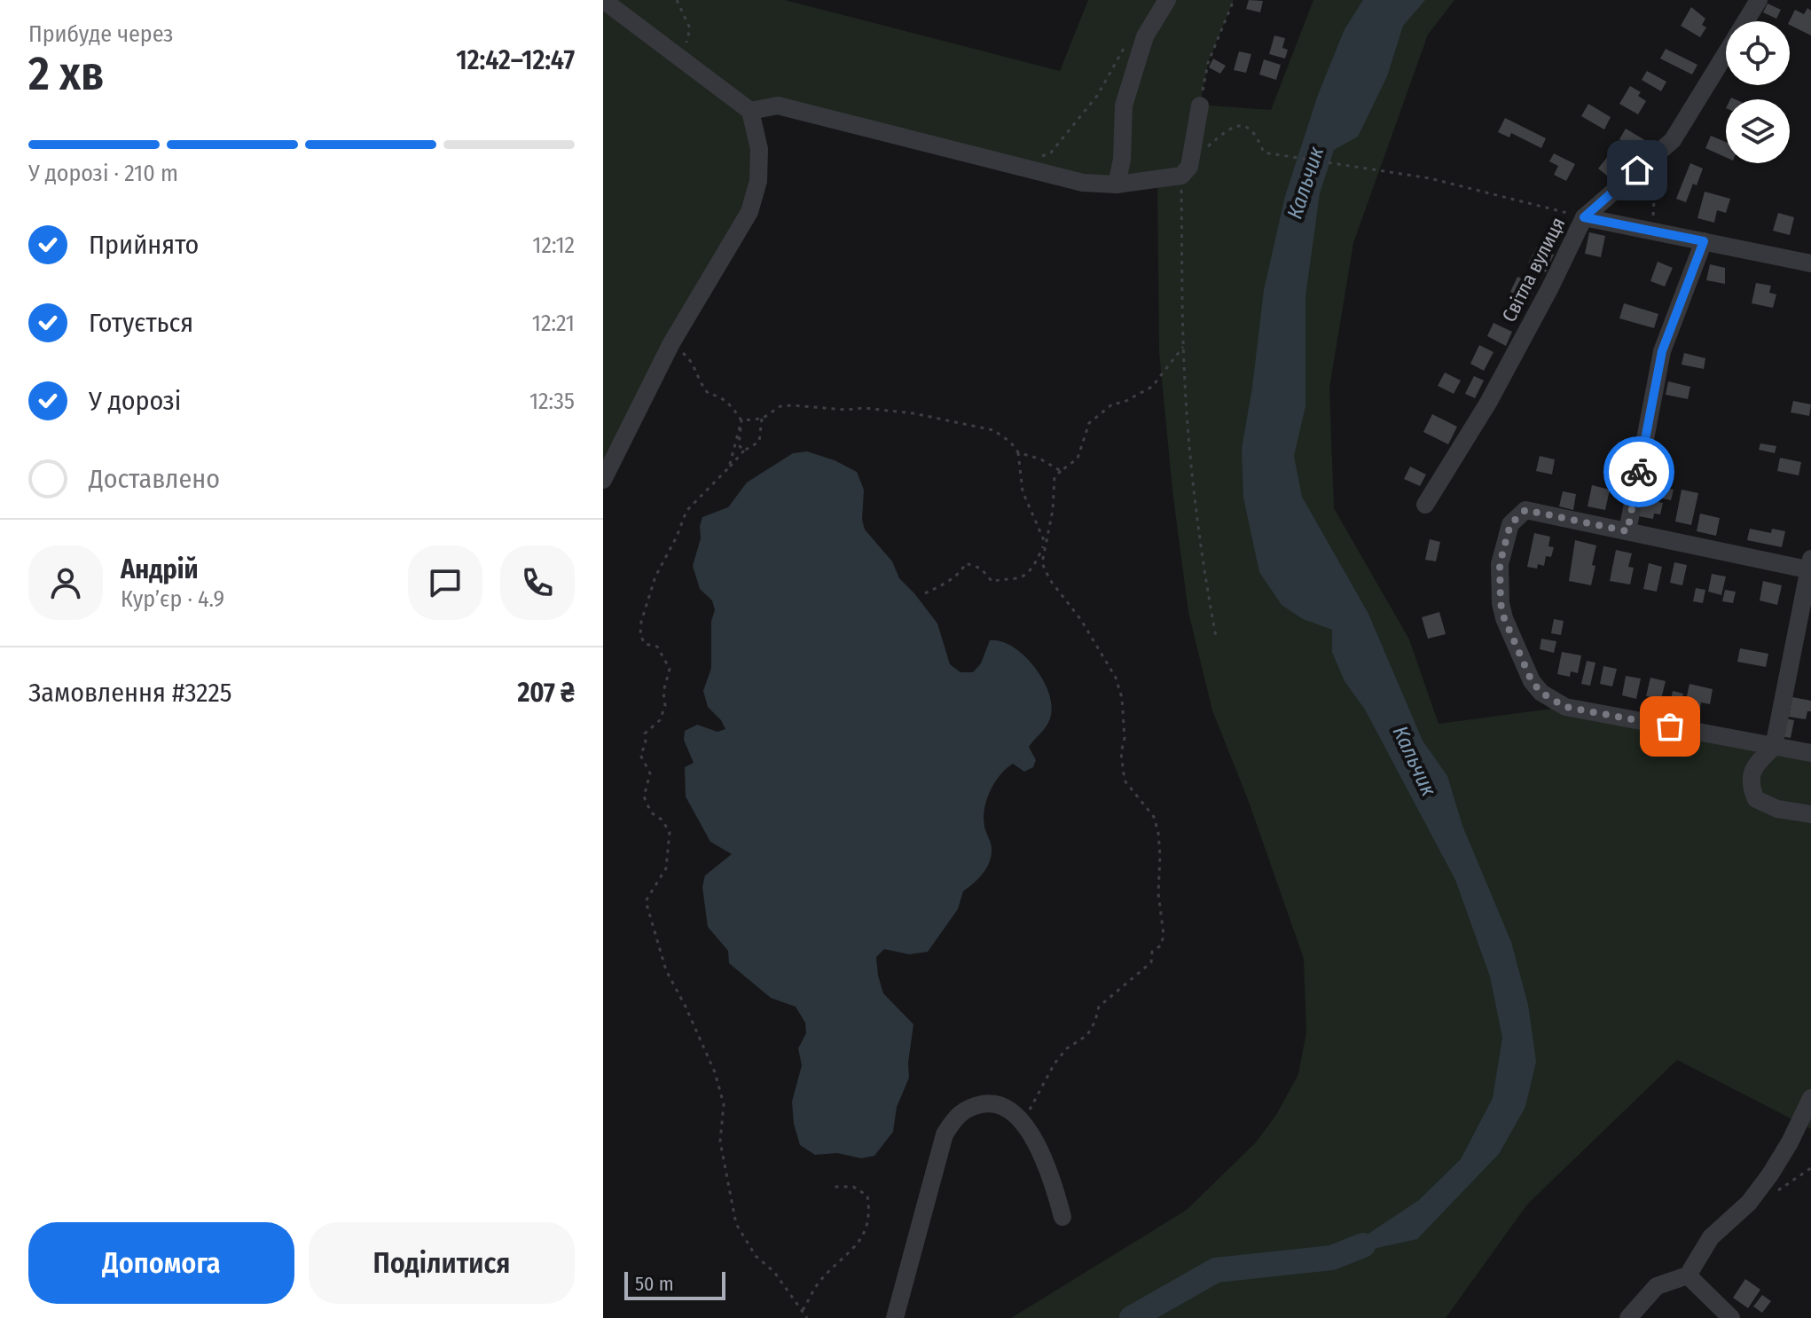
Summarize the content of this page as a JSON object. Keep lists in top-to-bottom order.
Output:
{
  "streets": {
    "street": ["Світла вулиця"]
  },
  "water": ["Кальчик"],
  "scale_bar": "50 m",
  "page": {
    "heading": ["2 хв", "Прибуде через", "12:42–12:47"],
    "panel": [
      "Андрій",
      "Кур’єр · 4.9",
      "Замовлення #3225",
      "207 ₴"
    ],
    "bar": "У дорозі · 210 m",
    "list": [
      ["Прийнято", "12:12"],
      ["Готується", "12:21"],
      ["У дорозі", "12:35"],
      "Доставлено"
    ],
    "buttons": ["Допомога", "Поділитися"],
    "scale": "50 m"
  }
}
